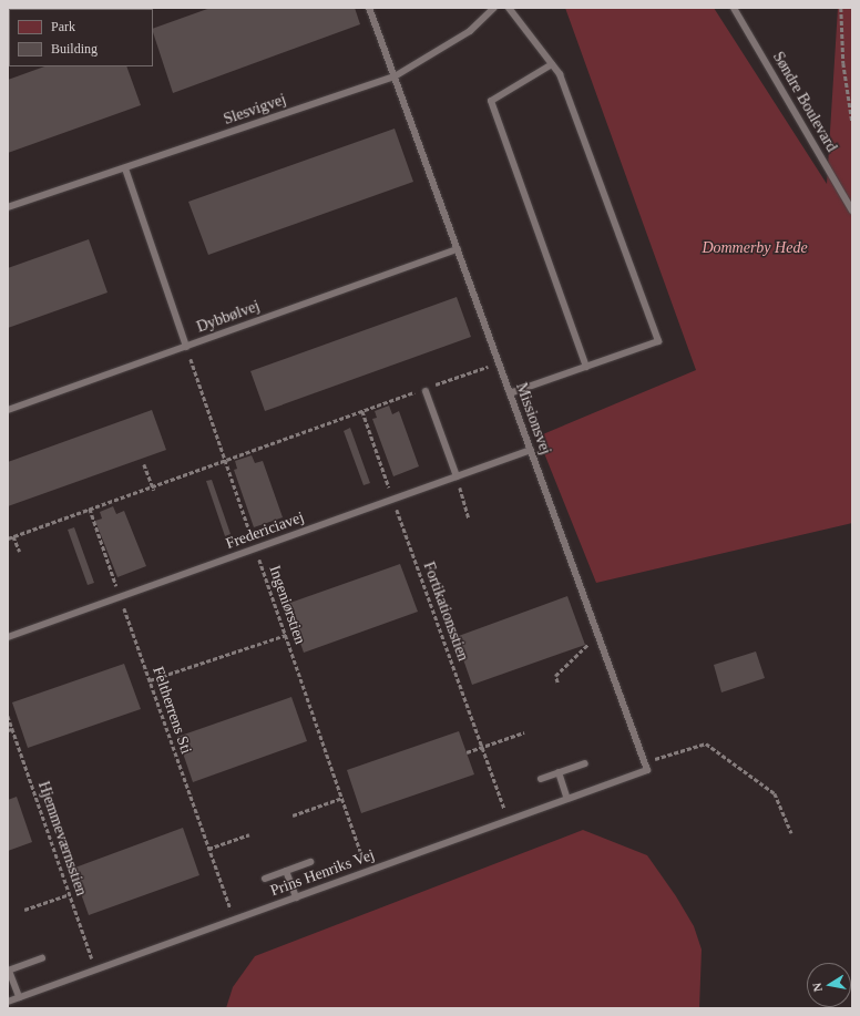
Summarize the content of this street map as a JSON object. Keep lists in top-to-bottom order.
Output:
{
  "streets": {
    "lane": [
      "Søndre Boulevard",
      "Slesvigvej",
      "Dybbølvej",
      "Missionsvej",
      "Fredericiavej",
      "Prins Henriks Vej"
    ],
    "path": [
      "Ingeniørstien",
      "Fortikationsstien",
      "Feltherrens Sti",
      "Hjemmeværnsstien"
    ]
  },
  "crossings": [
    ["Slesvigvej", "Missionsvej"],
    ["Dybbølvej", "Missionsvej"],
    ["Dybbølvej", "Ingeniørstien"],
    ["Missionsvej", "Fredericiavej"],
    ["Missionsvej", "Prins Henriks Vej"],
    ["Fredericiavej", "Ingeniørstien"],
    ["Fredericiavej", "Fortikationsstien"],
    ["Fredericiavej", "Feltherrens Sti"],
    ["Ingeniørstien", "Prins Henriks Vej"],
    ["Fortikationsstien", "Prins Henriks Vej"],
    ["Feltherrens Sti", "Prins Henriks Vej"],
    ["Hjemmeværnsstien", "Prins Henriks Vej"]
  ],
  "parks": ["Dommerby Hede"],
  "legend": ["Park", "Building"],
  "north": "left"
}
